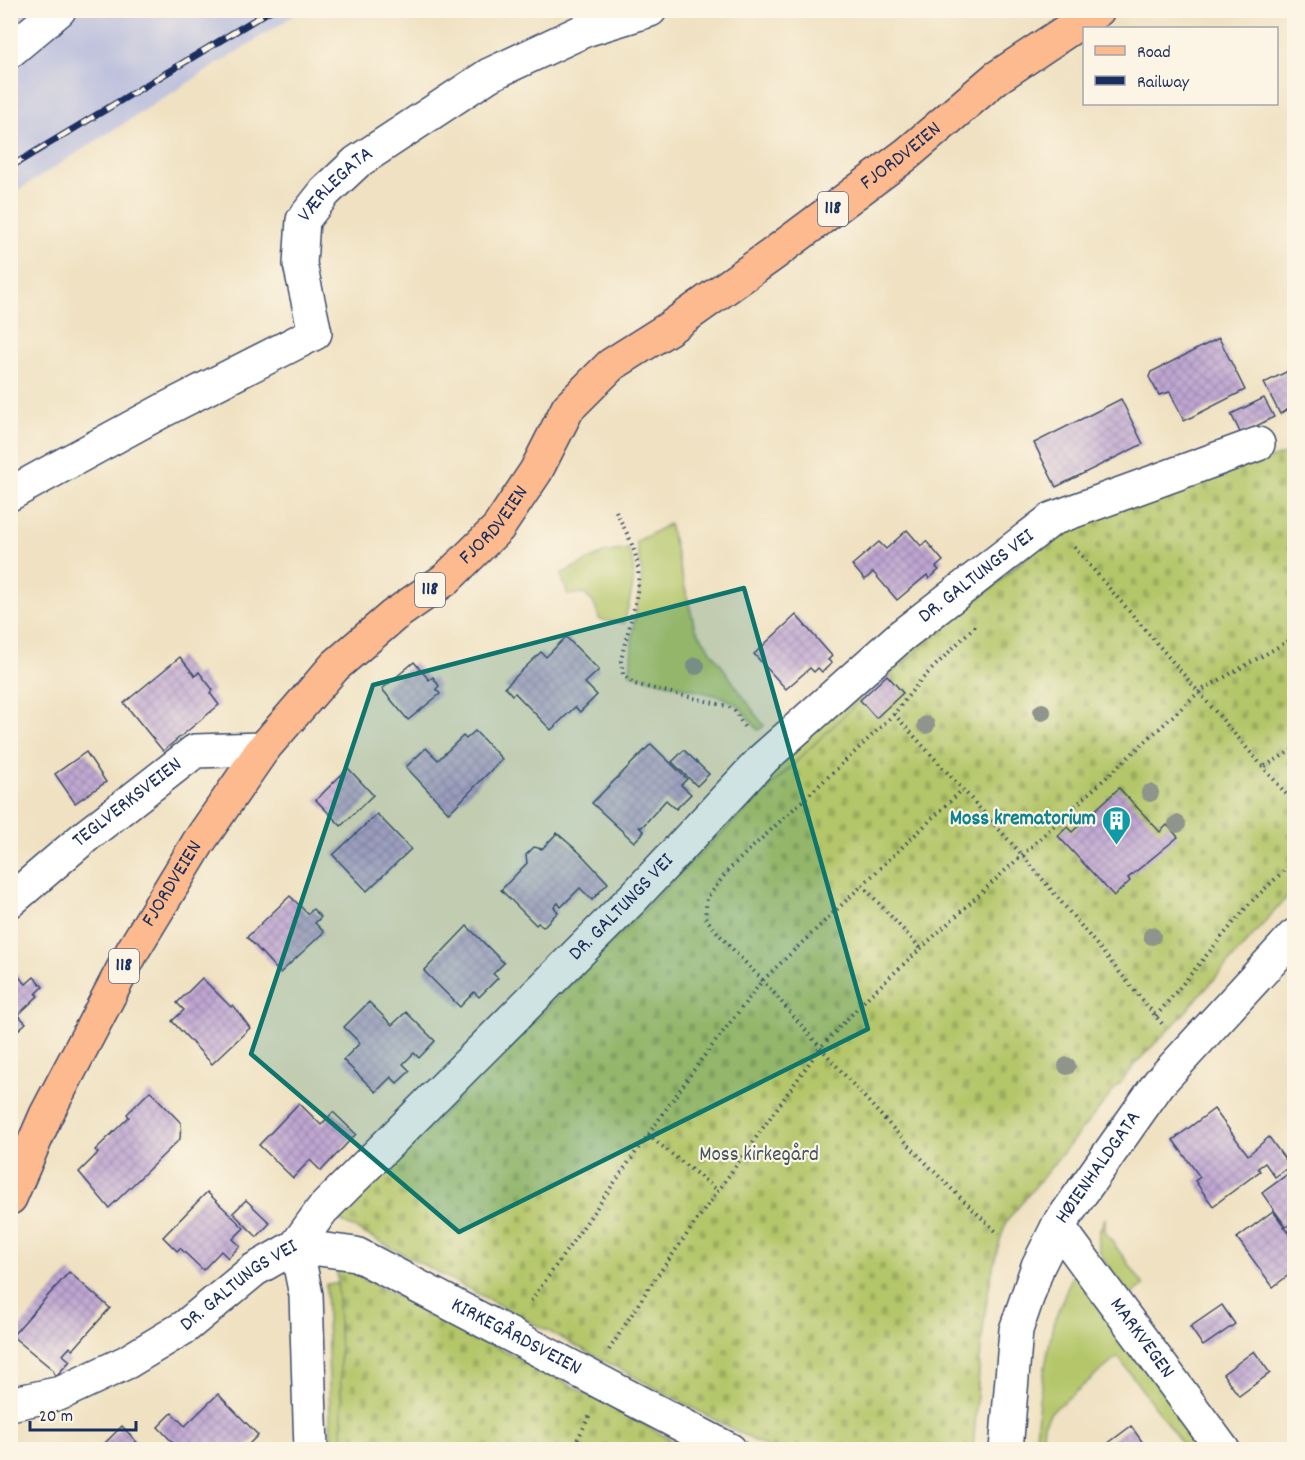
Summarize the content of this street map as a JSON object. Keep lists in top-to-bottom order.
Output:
{
  "streets": {
    "main road": ["FJORDVEIEN", "118"],
    "street": [
      "VÆRLEGATA",
      "DR. GALTUNGS VEI",
      "TEGLVERKSVEIEN",
      "HØIENHALDGATA",
      "KIRKEGÅRDSVEIEN",
      "MARKVEGEN"
    ]
  },
  "crossings": [
    ["FJORDVEIEN", "TEGLVERKSVEIEN"],
    ["DR. GALTUNGS VEI", "KIRKEGÅRDSVEIEN"],
    ["HØIENHALDGATA", "MARKVEGEN"]
  ],
  "parks": ["Moss kirkegård"],
  "places": {
    "building": ["Moss krematorium"]
  },
  "legend": ["Road", "Railway"],
  "scale_bar": "20 m"
}
